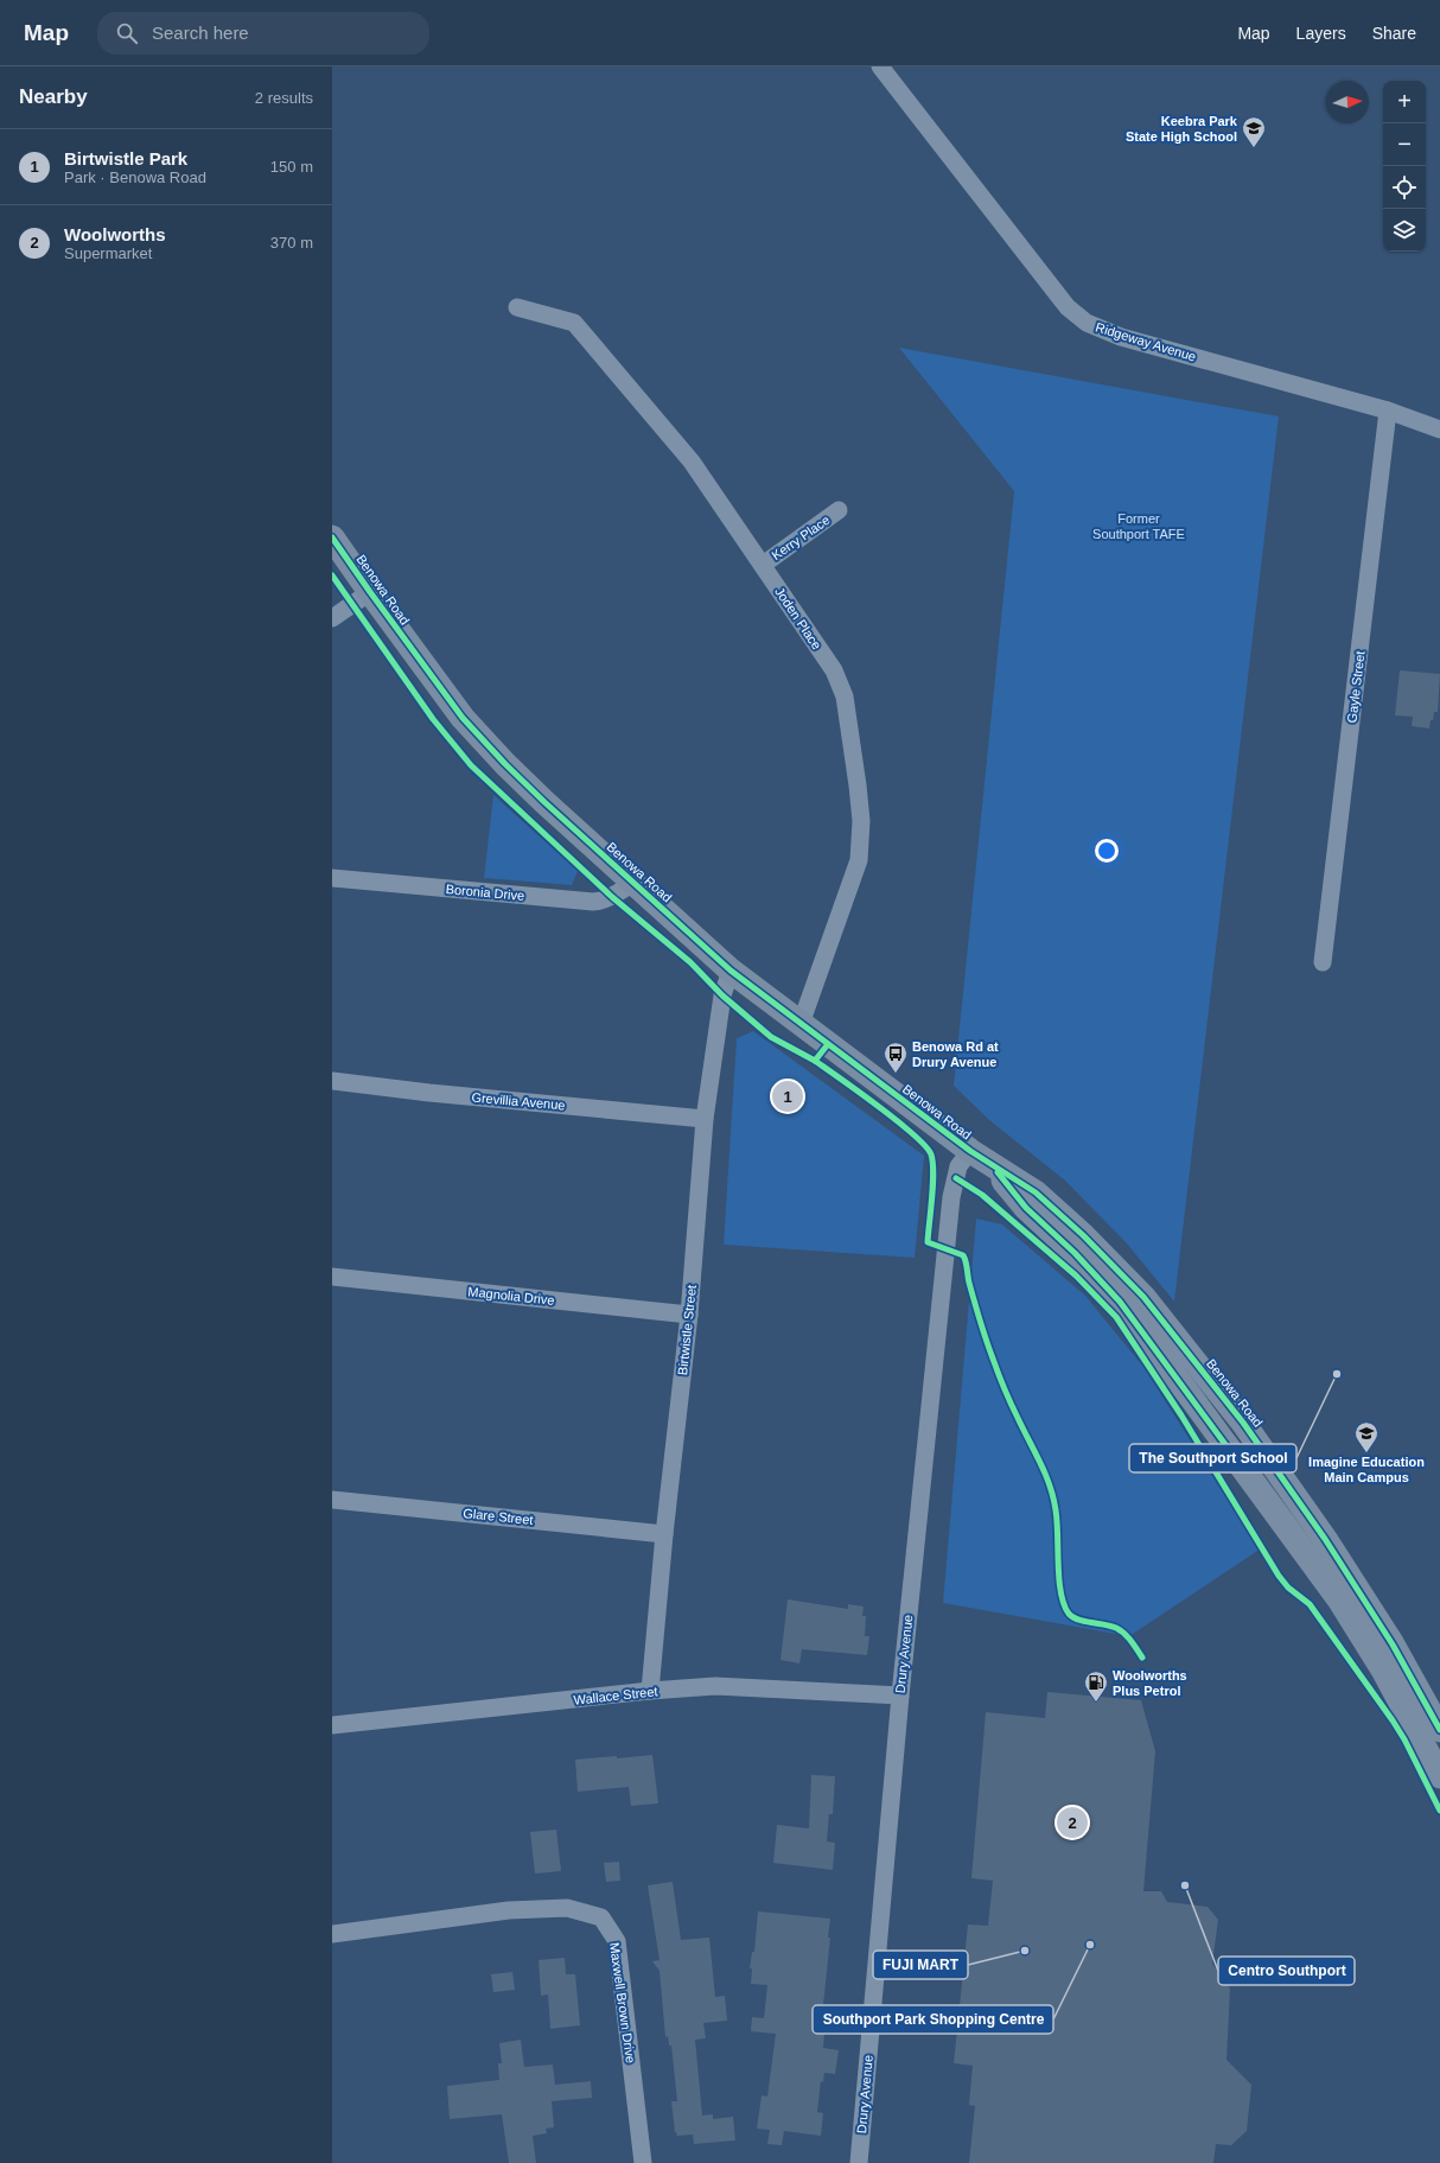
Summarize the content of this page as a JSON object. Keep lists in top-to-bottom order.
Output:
{
  "streets": {
    "main road": ["Benowa Road"],
    "street": [
      "Ridgeway Avenue",
      "Kerry Place",
      "Joden Place",
      "Gayle Street",
      "Boronia Drive",
      "Grevillia Avenue",
      "Magnolia Drive",
      "Birtwistle Street",
      "Glare Street",
      "Drury Avenue",
      "Wallace Street",
      "Maxwell Brown Drive"
    ]
  },
  "crossings": [
    ["Ridgeway Avenue", "Gayle Street"],
    ["Kerry Place", "Joden Place"],
    ["Benowa Road", "Joden Place"],
    ["Benowa Road", "Boronia Drive"],
    ["Benowa Road", "Birtwistle Street"],
    ["Benowa Road", "Drury Avenue"],
    ["Grevillia Avenue", "Birtwistle Street"],
    ["Magnolia Drive", "Birtwistle Street"],
    ["Birtwistle Street", "Glare Street"],
    ["Birtwistle Street", "Wallace Street"],
    ["Drury Avenue", "Wallace Street"]
  ],
  "parks": ["Former Southport TAFE"],
  "places": {
    "school or university": ["Keebra Park State High School", "Imagine Education Main Campus"],
    "bus stop": ["Benowa Rd at Drury Avenue"],
    "other": [
      "The Southport School",
      "Centro Southport",
      "Southport Park Shopping Centre",
      "FUJI MART"
    ],
    "fuel station": ["Woolworths Plus Petrol"]
  },
  "north": "right",
  "page": {
    "header": "Map",
    "search": "Search here",
    "nav": ["Map", "Layers", "Share"],
    "heading": ["Nearby", "2 results"],
    "map_buttons": ["+", "−"],
    "list": [
      {
        "mark": "1",
        "name": "Birtwistle Park",
        "note": "Park · Benowa Road",
        "value": "150 m"
      },
      {
        "mark": "2",
        "name": "Woolworths",
        "note": "Supermarket",
        "value": "370 m"
      }
    ],
    "pins": ["1", "2"]
  }
}
